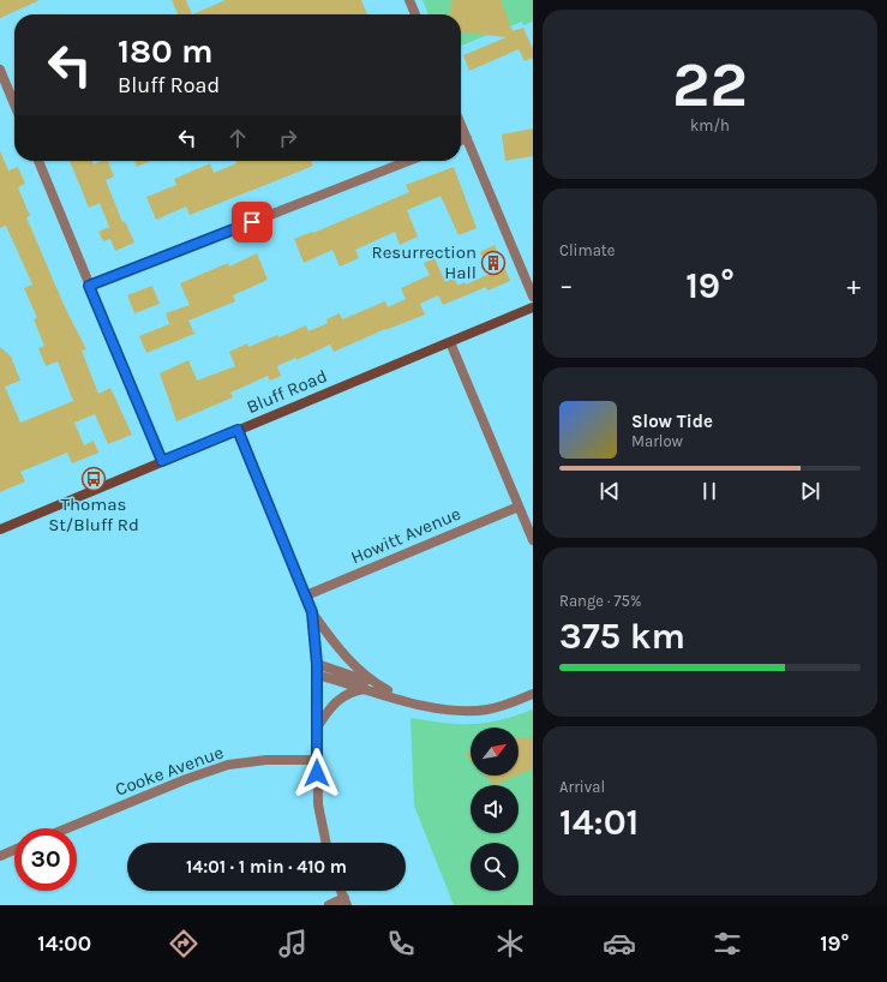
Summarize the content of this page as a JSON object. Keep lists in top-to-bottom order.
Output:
{
  "streets": {
    "main road": ["Bluff Road"],
    "street": ["Howitt Avenue", "Cooke Avenue"]
  },
  "places": {
    "building": ["Resurrection Hall"],
    "bus stop": ["Thomas St/Bluff Rd"]
  },
  "north": "top right",
  "page": {
    "tile": [
      ["22", "km/h"],
      "Climate",
      ["Range · 75%", "375 km"],
      ["Arrival", "14:01"]
    ],
    "turn": ["180 m", "Bluff Road"],
    "heat": ["−", "19°", "+"],
    "song": ["Slow Tide", "Marlow"],
    "limit": "30",
    "trip": "14:01 · 1 min · 410 m",
    "tabs": ["14:00", "19°"]
  }
}
